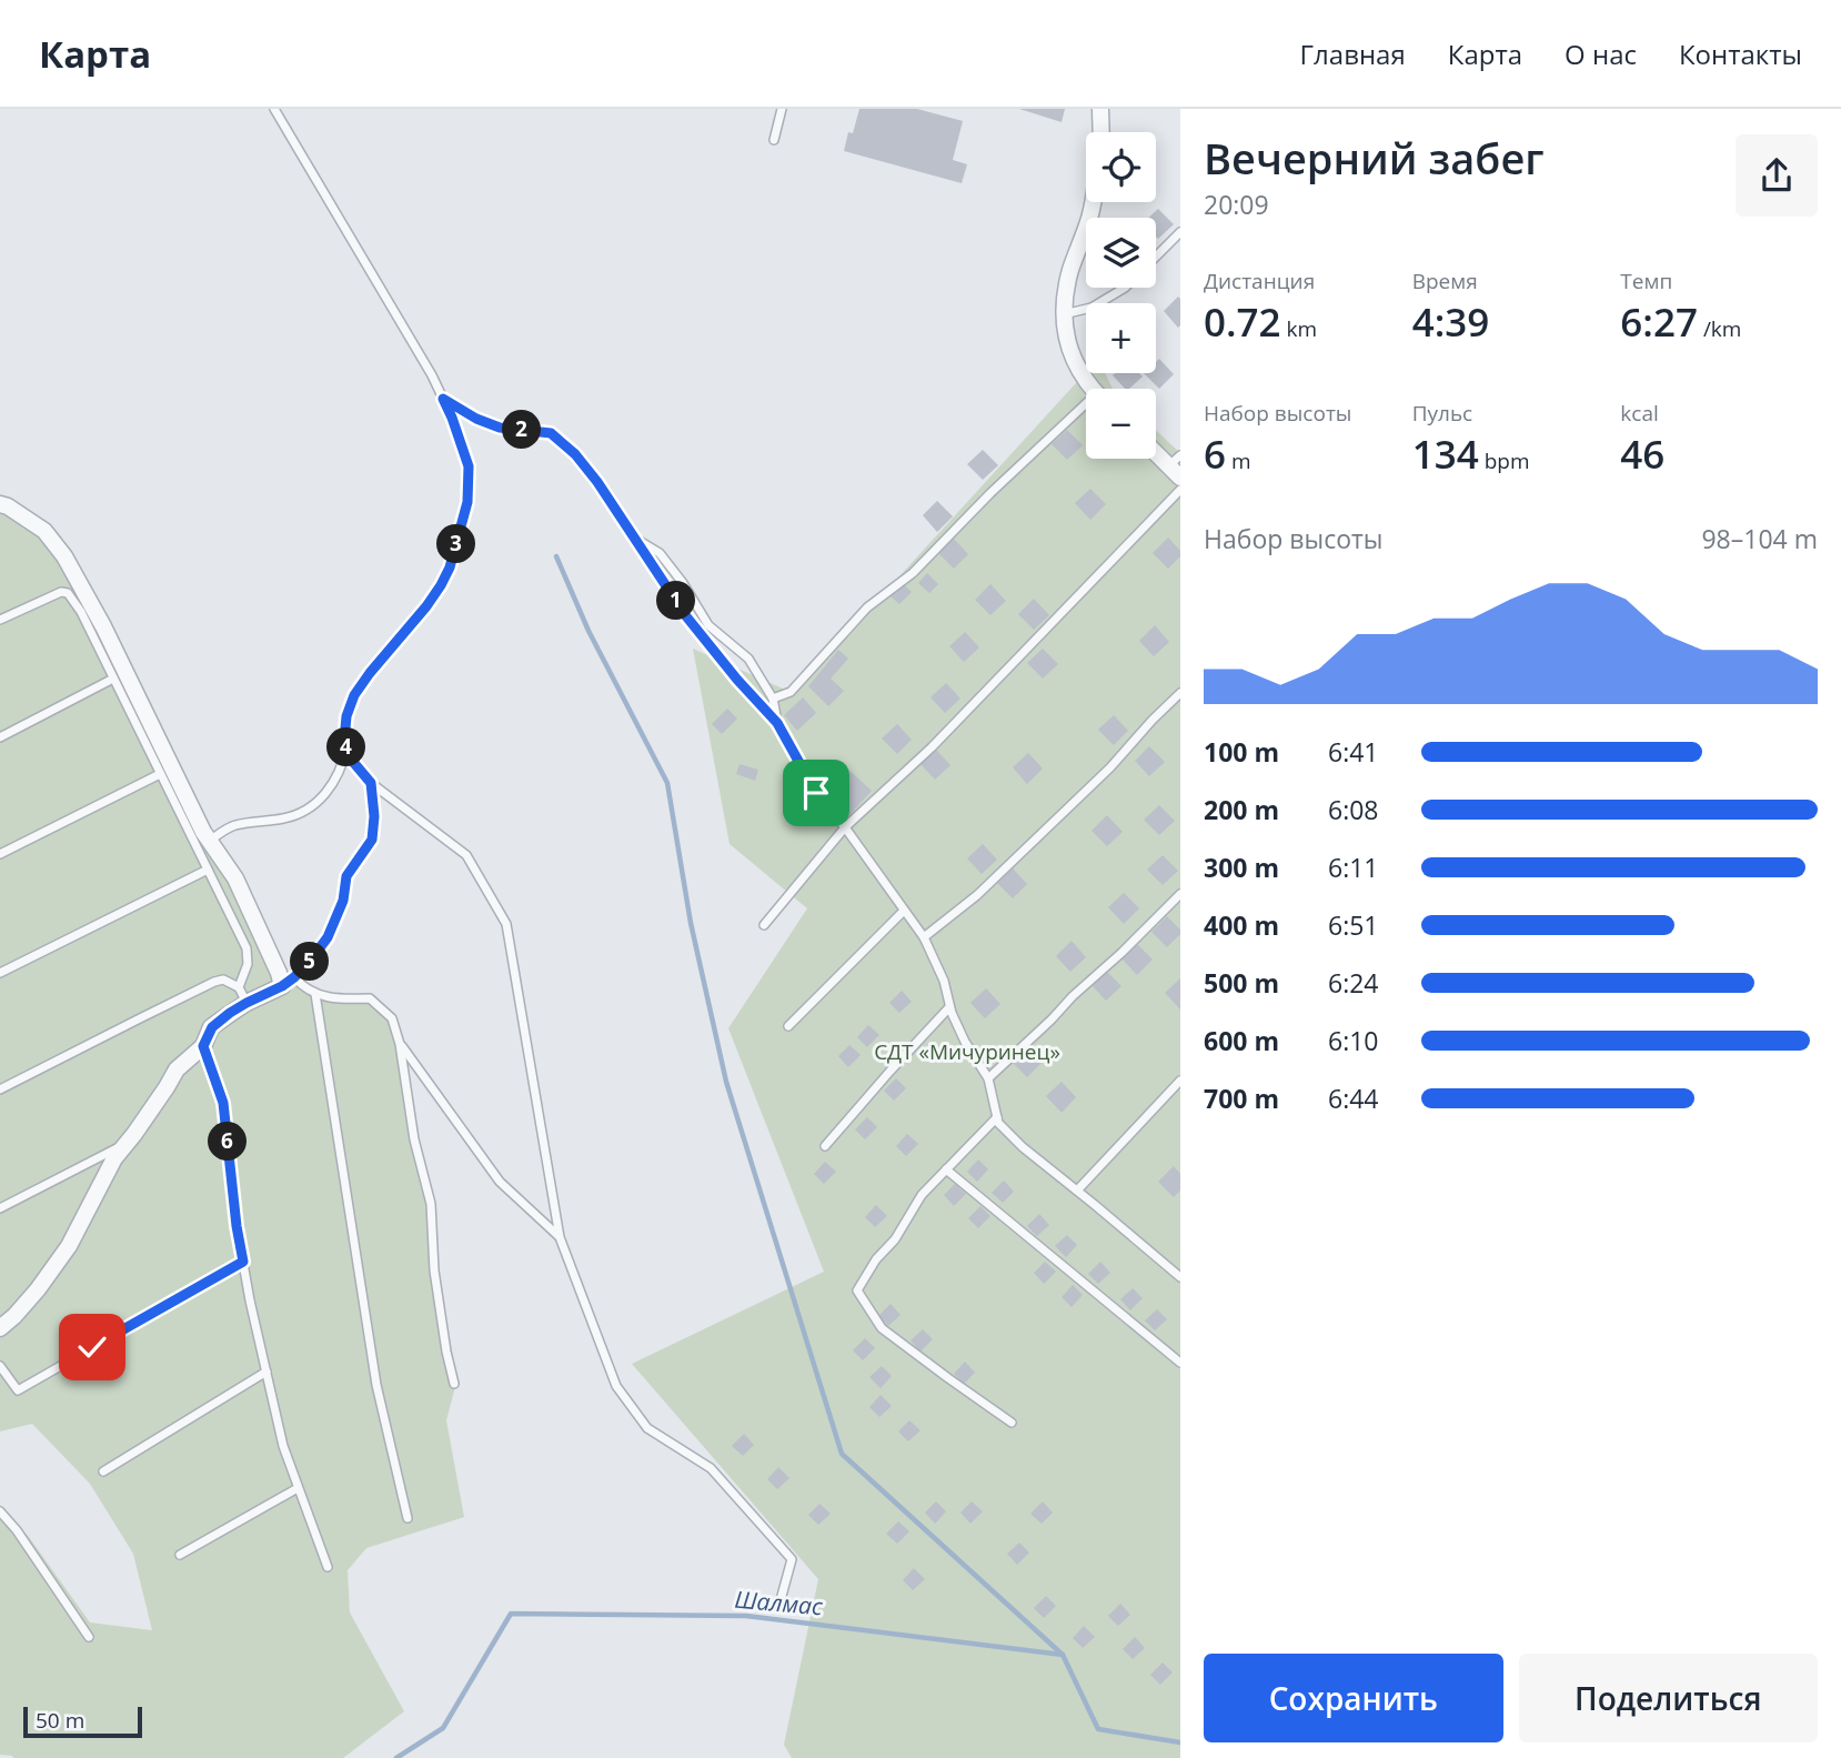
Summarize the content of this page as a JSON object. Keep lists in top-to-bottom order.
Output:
{
  "water": ["Шалмас"],
  "parks": ["СДТ «Мичуринец»"],
  "scale_bar": "50 m",
  "page": {
    "header": "Карта",
    "nav": [
      "Главная",
      "Карта",
      "О нас",
      "Контакты"
    ],
    "heading": ["Вечерний забег", "20:09"],
    "map_buttons": ["+", "−"],
    "stats": [
      ["Дистанция", "0.72 km"],
      ["Время", "4:39"],
      ["Темп", "6:27 /km"],
      ["Набор высоты", "6 m"],
      ["Пульс", "134 bpm"],
      ["kcal", "46"]
    ],
    "pins": [
      "2",
      "3",
      "1",
      "4",
      "5",
      "6"
    ],
    "chart": ["Набор высоты", "98–104 m"],
    "list": [
      {
        "name": "100 m",
        "note": "6:41"
      },
      {
        "name": "200 m",
        "note": "6:08"
      },
      {
        "name": "300 m",
        "note": "6:11"
      },
      {
        "name": "400 m",
        "note": "6:51"
      },
      {
        "name": "500 m",
        "note": "6:24"
      },
      {
        "name": "600 m",
        "note": "6:10"
      },
      {
        "name": "700 m",
        "note": "6:44"
      }
    ],
    "buttons": ["Сохранить", "Поделиться"],
    "scale": "50 m"
  }
}
